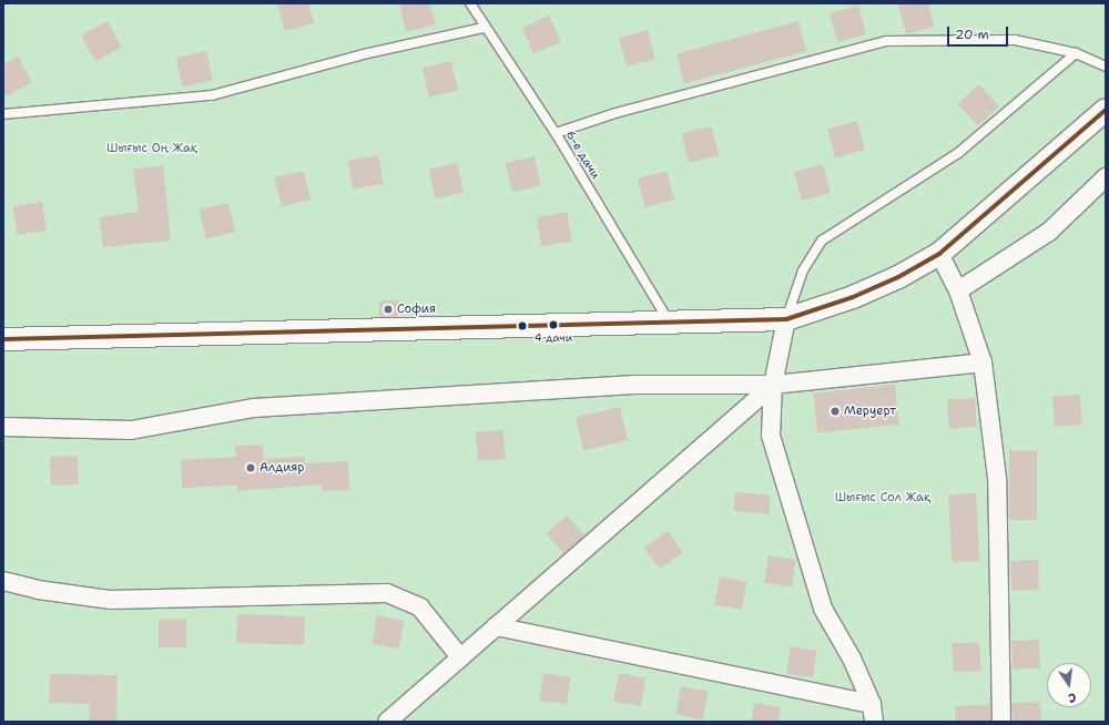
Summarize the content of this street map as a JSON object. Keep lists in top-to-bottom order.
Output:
{
  "streets": {
    "lane": ["6-е дачи"]
  },
  "parks": ["Шығыс Оң Жақ", "Шығыс Сол Жақ"],
  "places": [
    "София",
    "4 дачи",
    "Меруерт",
    "Алдияр"
  ],
  "scale_bar": "20 m",
  "north": "bottom"
}
